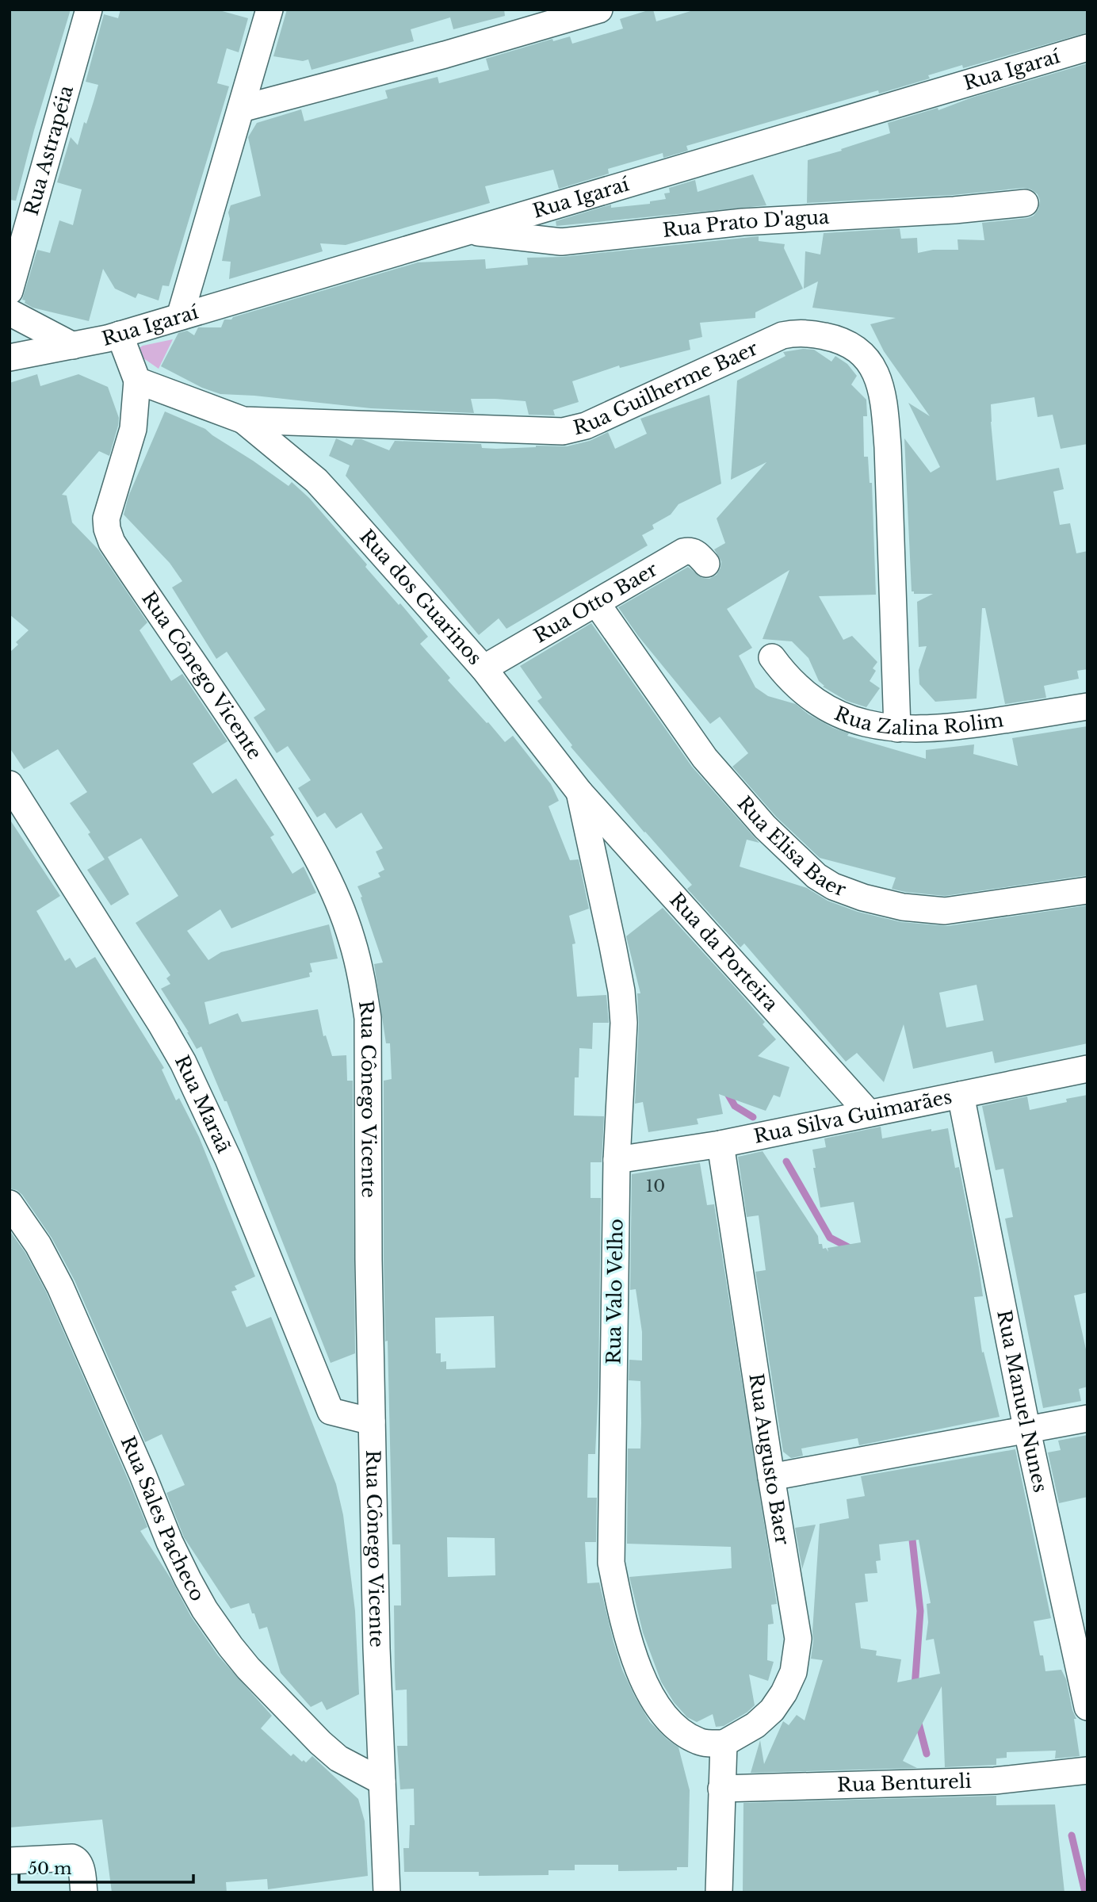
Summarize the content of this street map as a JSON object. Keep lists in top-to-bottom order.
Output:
{
  "streets": {
    "street": [
      "Rua Igaraí",
      "Rua Astrapéia",
      "Rua Prato D'agua",
      "Rua Guilherme Baer",
      "Rua dos Guarinos",
      "Rua Otto Baer",
      "Rua Cônego Vicente",
      "Rua Zalina Rolim",
      "Rua Elisa Baer",
      "Rua da Porteira",
      "Rua Maraã",
      "Rua Silva Guimarães",
      "Rua Valo Velho",
      "Rua Manuel Nunes",
      "Rua Augusto Baer",
      "Rua Sales Pacheco",
      "Rua Bentureli"
    ]
  },
  "crossings": [
    ["Rua Igaraí", "Rua Prato D'agua"],
    ["Rua Guilherme Baer", "Rua dos Guarinos"],
    ["Rua Guilherme Baer", "Rua Cônego Vicente"],
    ["Rua Guilherme Baer", "Rua Zalina Rolim"],
    ["Rua dos Guarinos", "Rua Otto Baer"],
    ["Rua dos Guarinos", "Rua da Porteira"],
    ["Rua dos Guarinos", "Rua Valo Velho"],
    ["Rua Otto Baer", "Rua Elisa Baer"],
    ["Rua Cônego Vicente", "Rua Maraã"],
    ["Rua Cônego Vicente", "Rua Sales Pacheco"],
    ["Rua da Porteira", "Rua Silva Guimarães"],
    ["Rua da Porteira", "Rua Valo Velho"],
    ["Rua Silva Guimarães", "Rua Valo Velho"],
    ["Rua Silva Guimarães", "Rua Manuel Nunes"],
    ["Rua Silva Guimarães", "Rua Augusto Baer"],
    ["Rua Valo Velho", "Rua Augusto Baer"]
  ],
  "house_numbers": ["10"],
  "scale_bar": "50 m"
}
